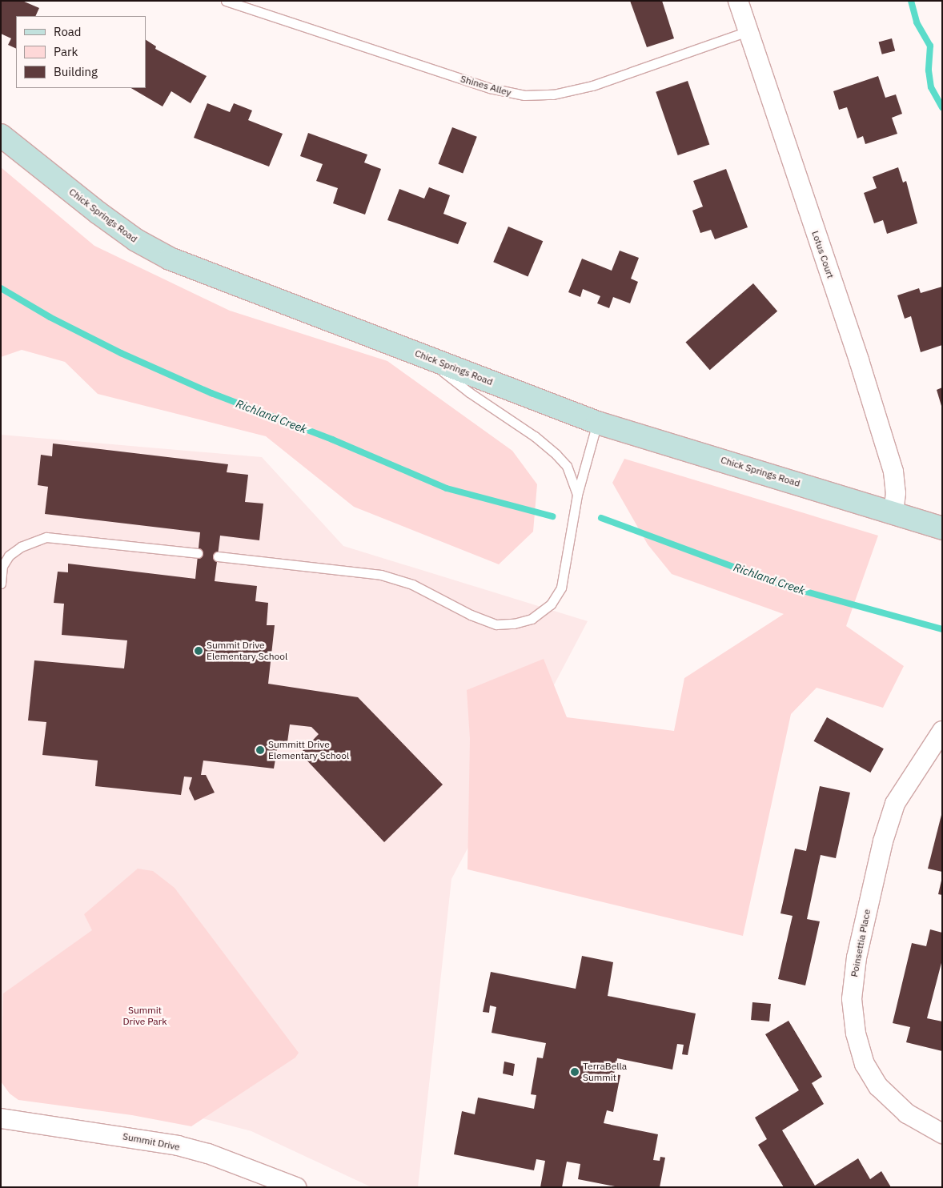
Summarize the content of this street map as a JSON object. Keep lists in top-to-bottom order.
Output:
{
  "streets": {
    "street": [
      "Chick Springs Road",
      "Lotus Court",
      "Poinsettia Place",
      "Summit Drive"
    ],
    "lane": ["Shines Alley"]
  },
  "crossings": [
    ["Shines Alley", "Lotus Court"],
    ["Chick Springs Road", "Lotus Court"]
  ],
  "water": ["Richland Creek"],
  "parks": ["Summit Drive Park"],
  "places": ["Summit Drive Elementary School", "Summitt Drive Elementary School", "TerraBella Summit"],
  "legend": ["Road", "Park", "Building"]
}
